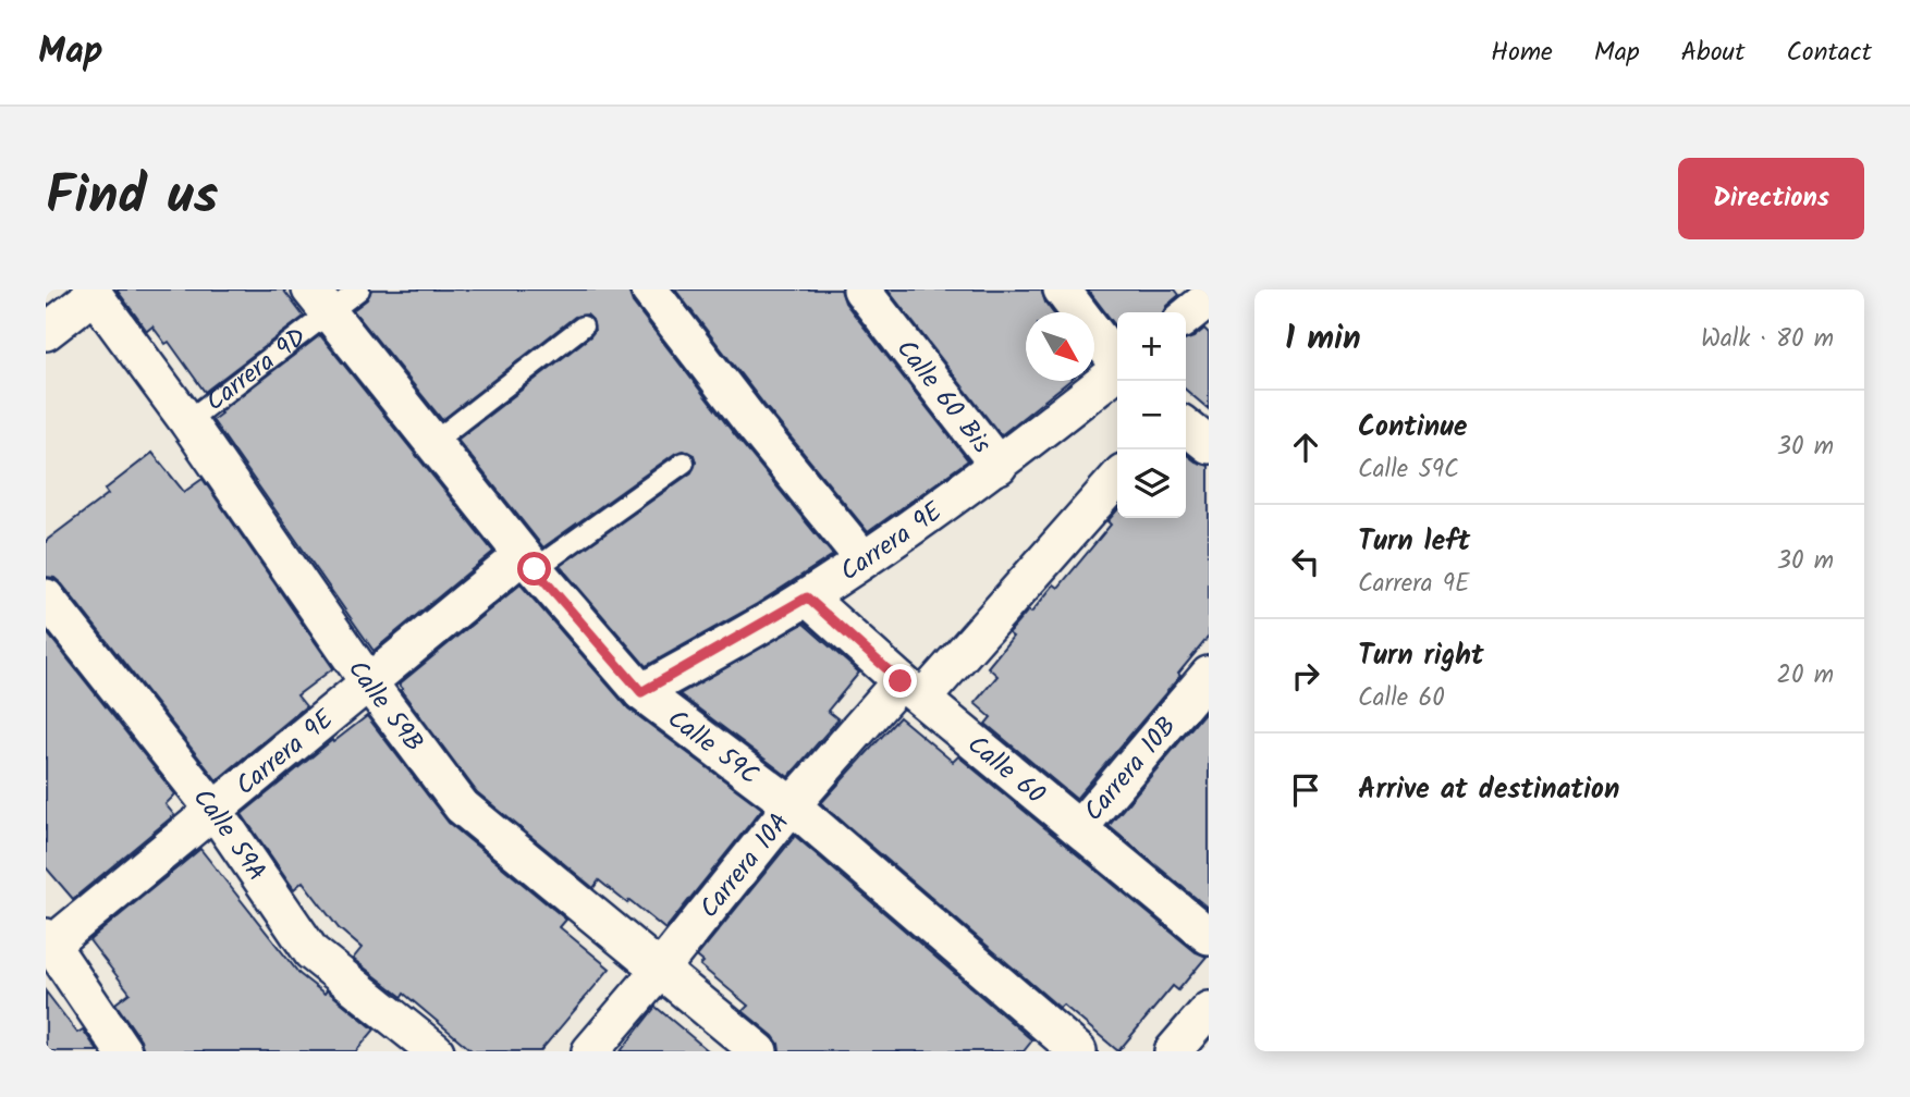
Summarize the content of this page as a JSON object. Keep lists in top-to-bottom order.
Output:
{
  "streets": {
    "street": [
      "Calle 60 Bis",
      "Carrera 9E",
      "Calle 59B",
      "Calle 59C",
      "Calle 60",
      "Carrera 10B",
      "Calle 59A",
      "Carrera 10A"
    ],
    "lane": ["Carrera 9D"]
  },
  "crossings": [
    ["Carrera 9D", "Calle 59B"],
    ["Carrera 9D", "Calle 59C"],
    ["Calle 60 Bis", "Carrera 9E"],
    ["Carrera 9E", "Calle 59B"],
    ["Carrera 9E", "Calle 59C"],
    ["Carrera 9E", "Calle 60"],
    ["Carrera 9E", "Calle 59A"],
    ["Calle 59B", "Carrera 10A"],
    ["Calle 59C", "Carrera 10A"],
    ["Calle 60", "Carrera 10B"],
    ["Calle 60", "Carrera 10A"]
  ],
  "north": "bottom right",
  "page": {
    "header": "Map",
    "nav": [
      "Home",
      "Map",
      "About",
      "Contact"
    ],
    "title": "Find us",
    "buttons": "Directions",
    "heading": ["1 min", "Walk · 80 m"],
    "map_buttons": ["+", "−"],
    "list": [
      ["Continue", "Calle 59C", "30 m"],
      ["Turn left", "Carrera 9E", "30 m"],
      ["Turn right", "Calle 60", "20 m"],
      "Arrive at destination"
    ]
  }
}
